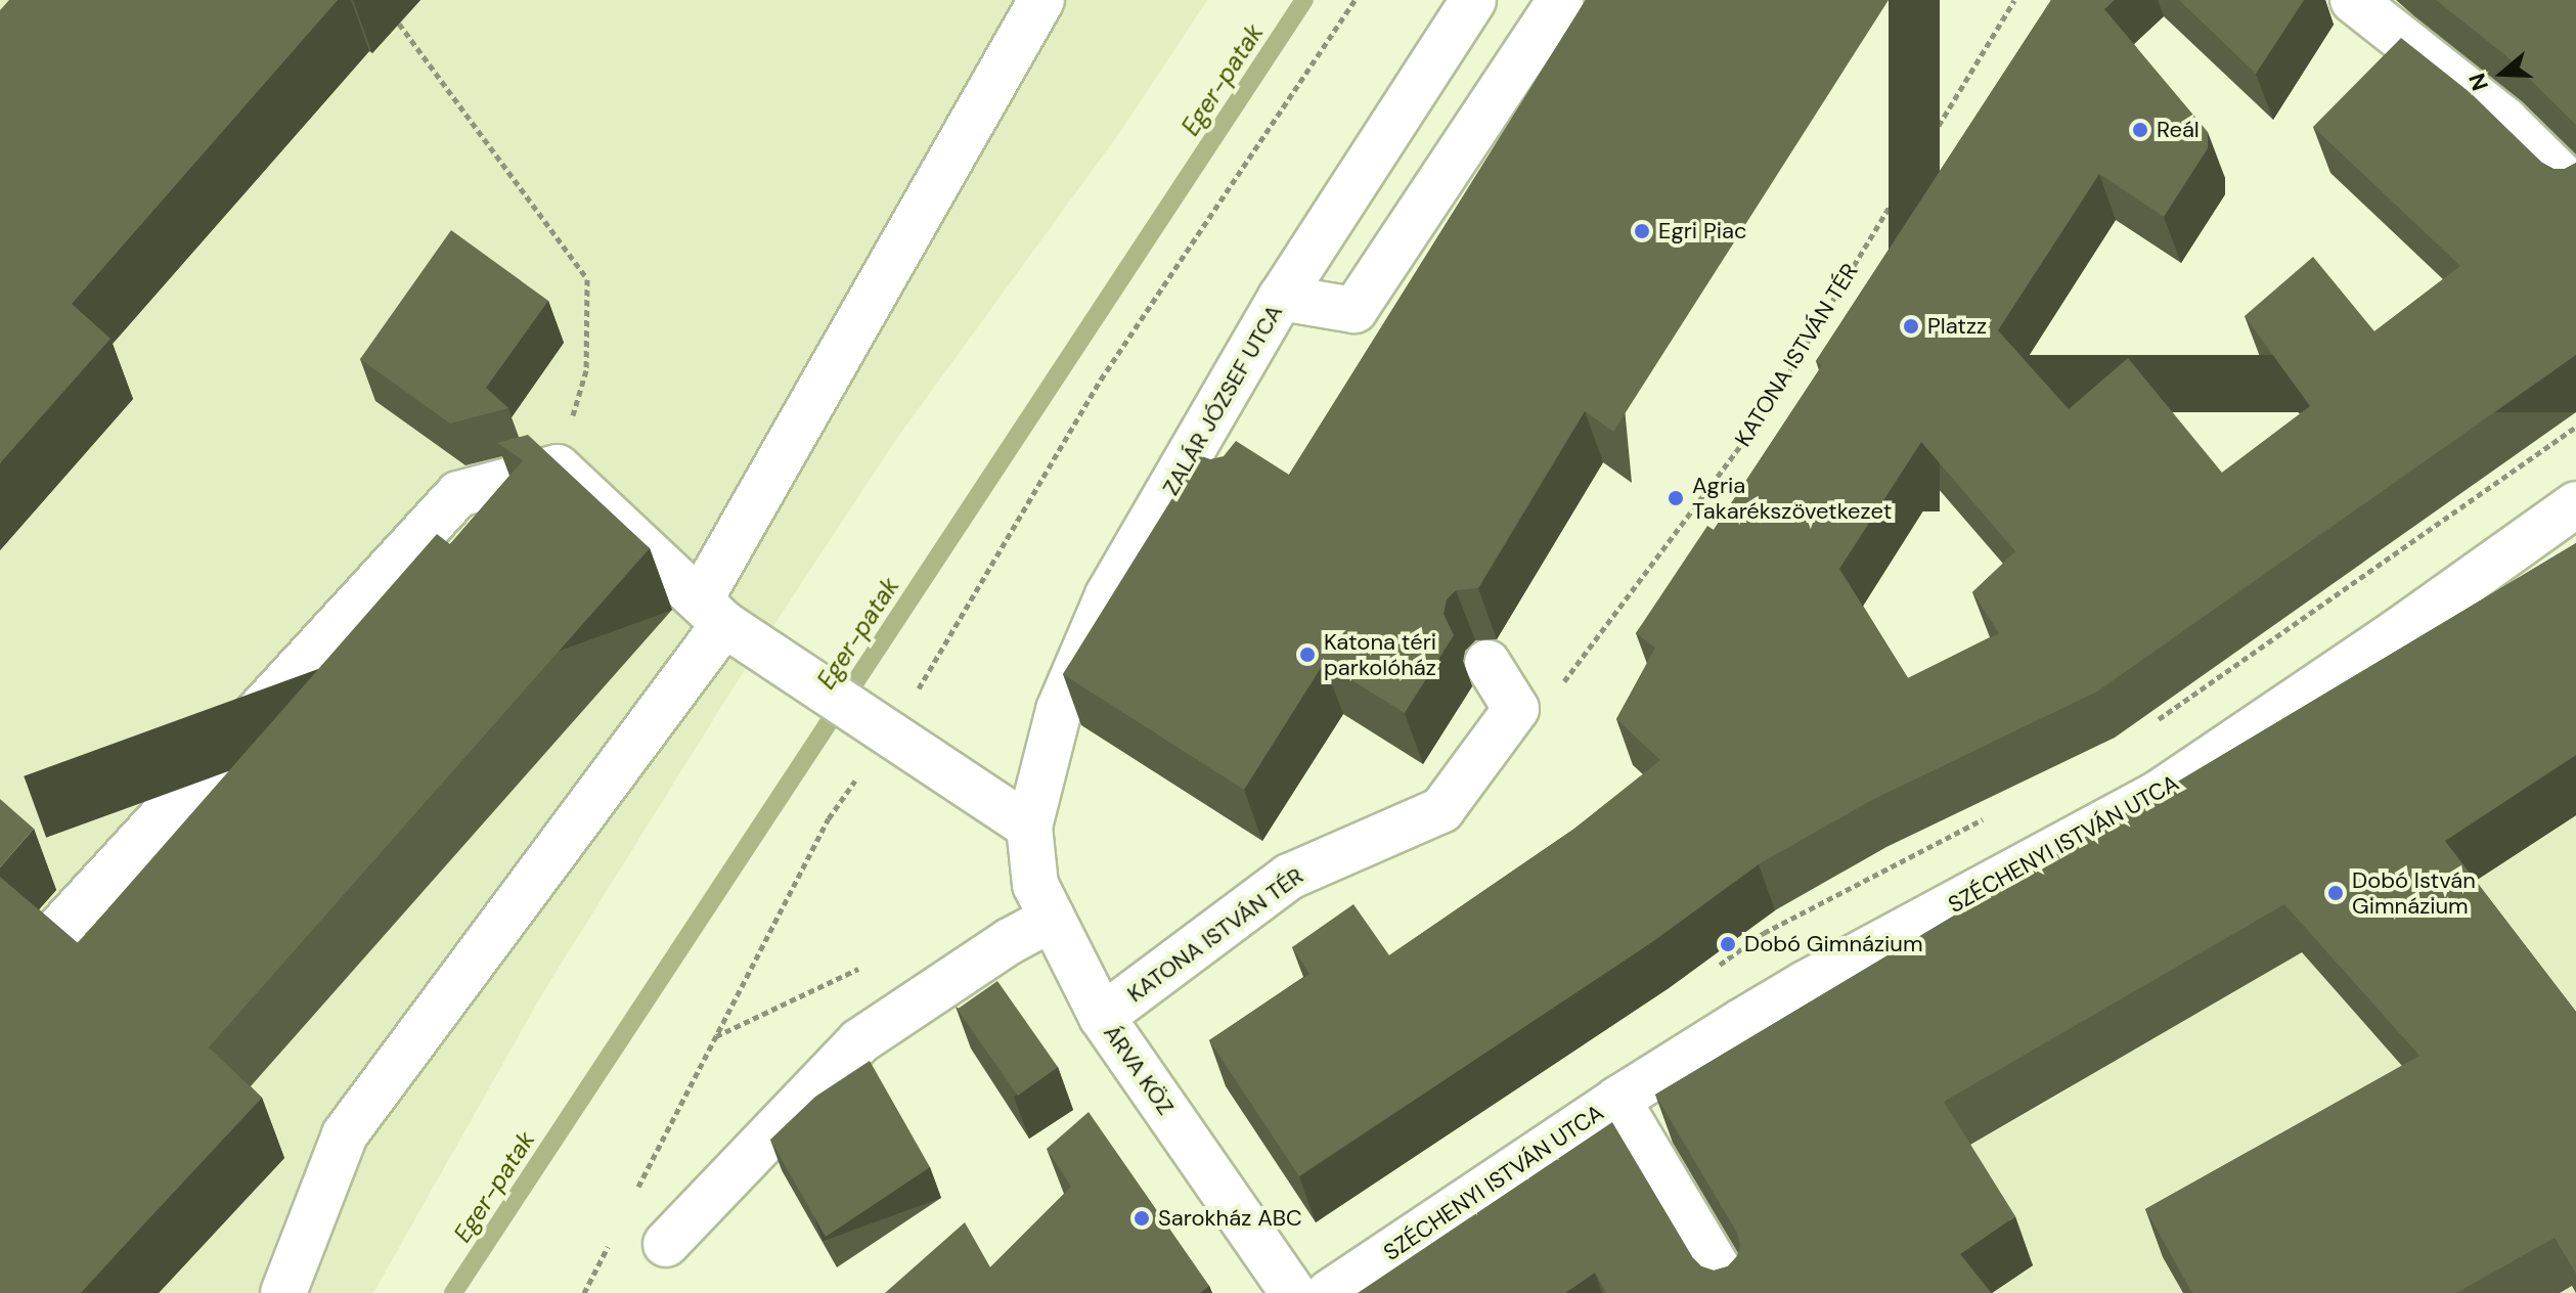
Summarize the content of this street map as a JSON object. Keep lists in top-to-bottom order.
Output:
{
  "streets": {
    "street": [
      "KATONA ISTVÁN TÉR",
      "ZALÁR JÓZSEF UTCA",
      "SZÉCHENYI ISTVÁN UTCA",
      "ÁRVA KÖZ"
    ]
  },
  "crossings": [
    ["KATONA ISTVÁN TÉR", "ÁRVA KÖZ"],
    ["ZALÁR JÓZSEF UTCA", "ÁRVA KÖZ"]
  ],
  "water": ["Eger-patak"],
  "places": [
    "Reál",
    "Egri Piac",
    "Platzz",
    "Agria Takarékszövetkezet",
    "Katona téri parkolóház",
    "Dobó István Gimnázium",
    "Dobó Gimnázium",
    "Sarokház ABC"
  ],
  "north": "left"
}
